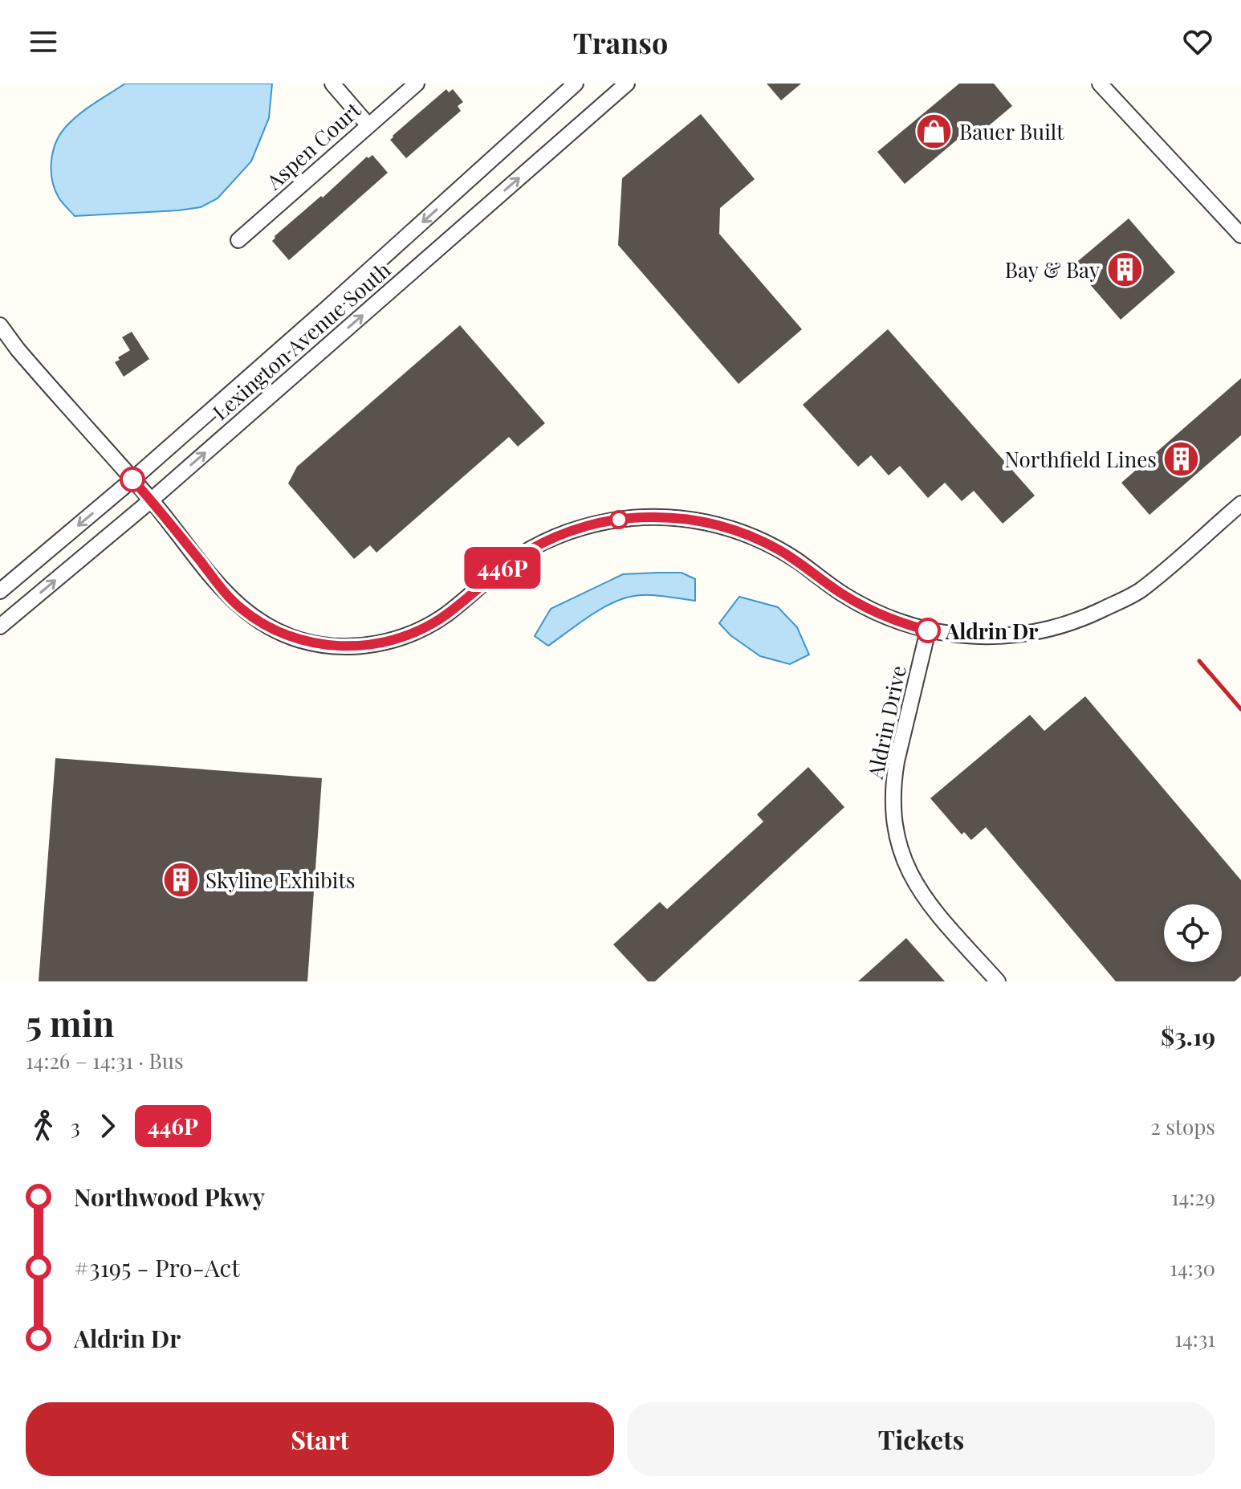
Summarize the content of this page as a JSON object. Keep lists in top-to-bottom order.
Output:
{
  "streets": {
    "street": ["Aspen Court", "Lexington Avenue South", "Aldrin Drive"]
  },
  "places": {
    "shop": ["Bauer Built"],
    "building": ["Bay & Bay", "Northfield Lines", "Skyline Exhibits"],
    "other": ["Aldrin Dr"]
  },
  "lines": ["bus line 446P"],
  "page": {
    "header": "Transo",
    "on_map": "446P",
    "heading": ["5 min", "14:26 – 14:31 · Bus", "$3.19"],
    "legs": ["3", "446P", "2 stops"],
    "list": [
      {
        "name": "Northwood Pkwy",
        "value": "14:29"
      },
      {
        "name": "#3195 - Pro-Act",
        "value": "14:30"
      },
      {
        "name": "Aldrin Dr",
        "value": "14:31"
      }
    ],
    "buttons": ["Start", "Tickets"]
  }
}
